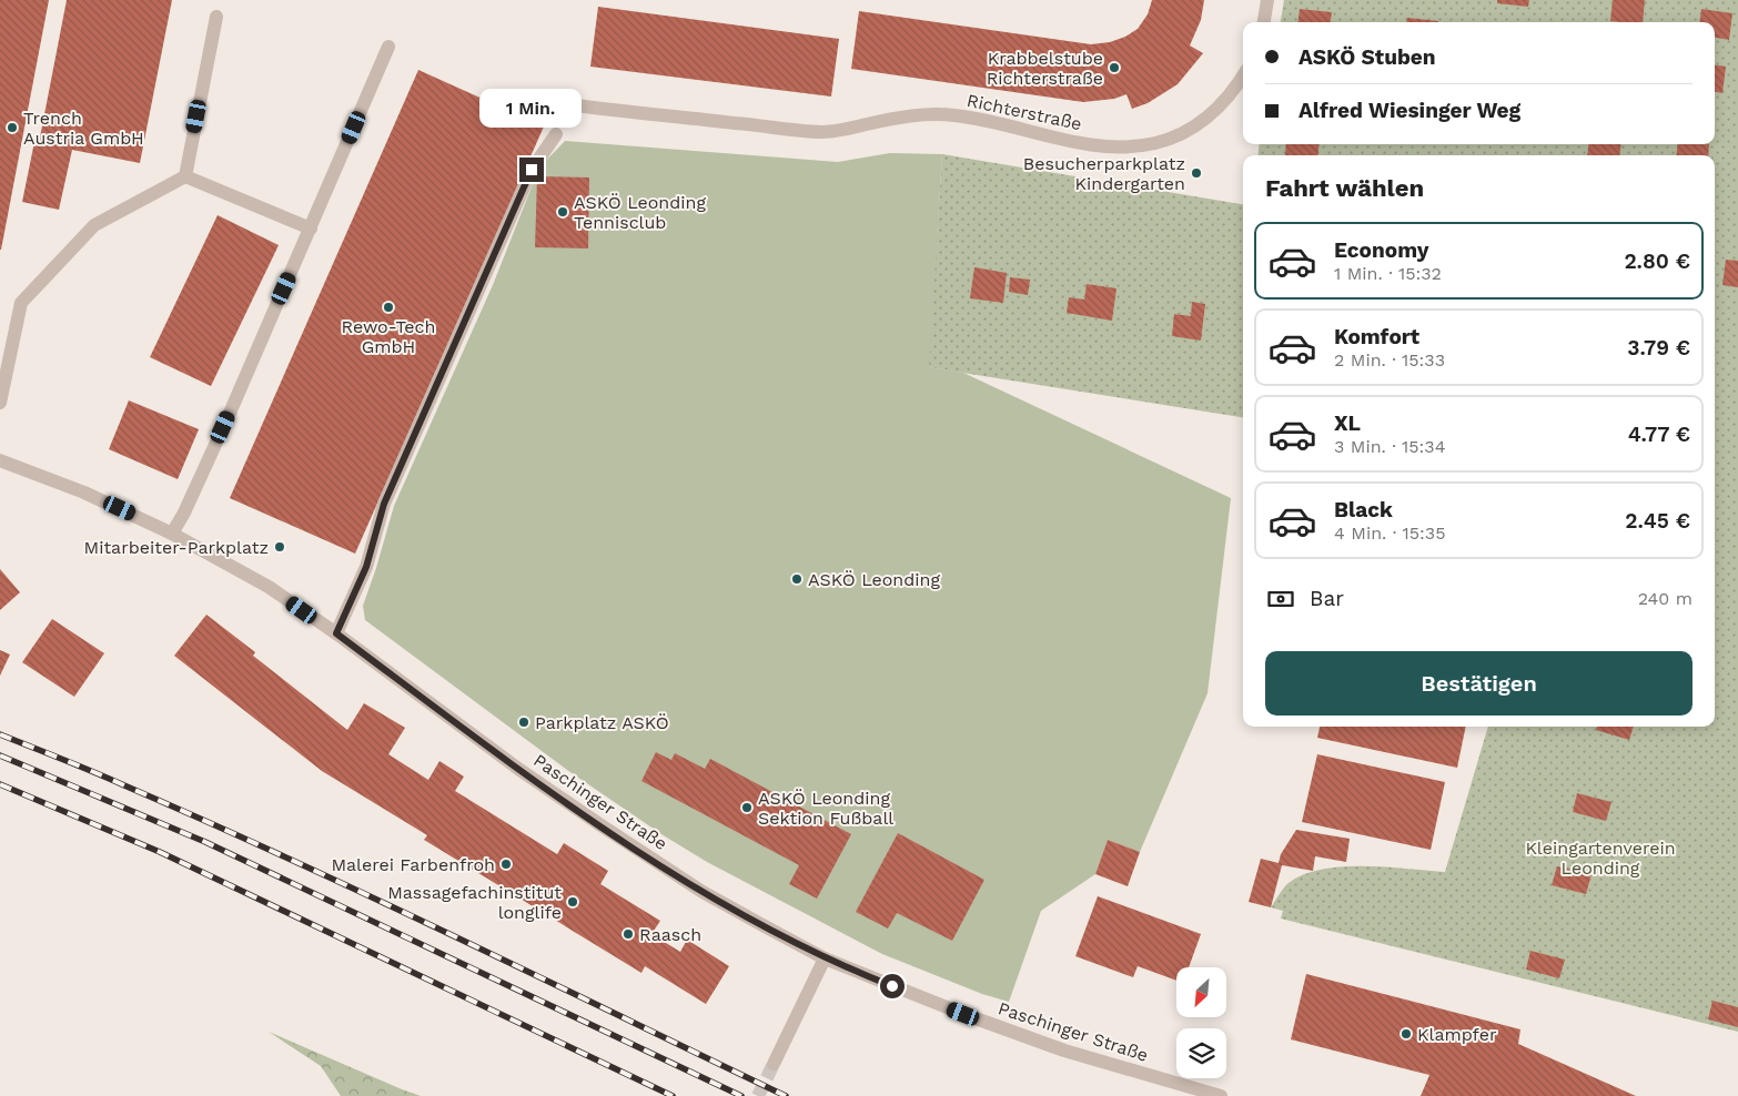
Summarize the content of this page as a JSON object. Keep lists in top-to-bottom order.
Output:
{
  "streets": {
    "street": ["Richterstraße", "Paschinger Straße"]
  },
  "parks": ["Kleingartenverein Leonding"],
  "places": [
    "Krabbelstube Richterstraße",
    "Trench Austria GmbH",
    "Besucherparkplatz Kindergarten",
    "ASKÖ Leonding Tennisclub",
    "Rewo-Tech GmbH",
    "Mitarbeiter-Parkplatz",
    "ASKÖ Leonding",
    "Parkplatz ASKÖ",
    "ASKÖ Leonding Sektion Fußball",
    "Malerei Farbenfroh",
    "Massagefachinstitut longlife",
    "Raasch",
    "Klampfer"
  ],
  "north": "bottom left",
  "page": {
    "banner": ["ASKÖ Stuben", "Alfred Wiesinger Weg"],
    "bubble": "1 Min.",
    "heading": "Fahrt wählen",
    "list": [
      {
        "name": "Economy",
        "note": "1 Min. · 15:32",
        "value": "2.80 €"
      },
      {
        "name": "Komfort",
        "note": "2 Min. · 15:33",
        "value": "3.79 €"
      },
      {
        "name": "XL",
        "note": "3 Min. · 15:34",
        "value": "4.77 €"
      },
      {
        "name": "Black",
        "note": "4 Min. · 15:35",
        "value": "2.45 €"
      }
    ],
    "pay": ["Bar", "240 m"],
    "buttons": "Bestätigen"
  }
}
